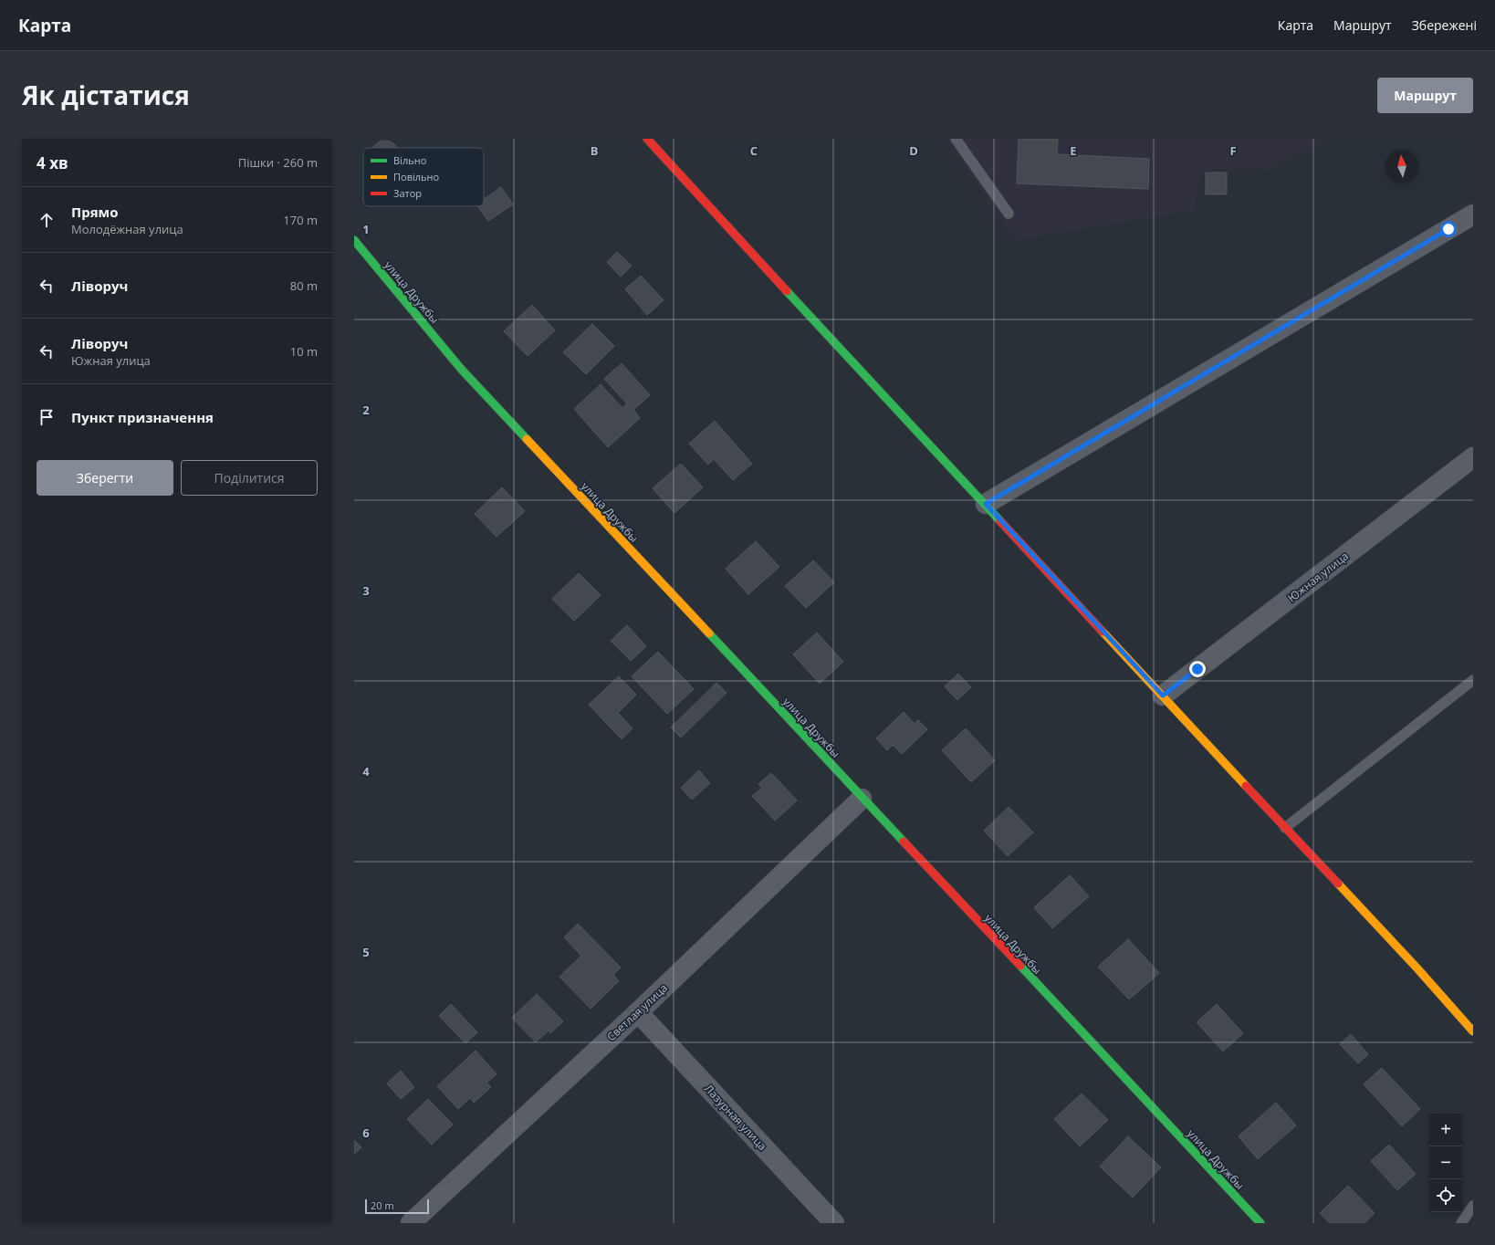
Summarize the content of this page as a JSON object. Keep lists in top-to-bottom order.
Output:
{
  "streets": {
    "street": [
      "улица Дружбы",
      "Южная улица",
      "Светлая улица",
      "Лазурная улица"
    ]
  },
  "crossings": [
    ["улица Дружбы", "Светлая улица"],
    ["Светлая улица", "Лазурная улица"]
  ],
  "legend": ["Вільно", "Повільно", "Затор"],
  "scale_bar": "20 m",
  "north": "top",
  "page": {
    "header": "Карта",
    "nav": ["Карта", "Маршрут", "Збережені"],
    "title": "Як дістатися",
    "buttons": [
      "Маршрут",
      ["Зберегти", "Поділитися"]
    ],
    "heading": ["4 хв", "Пішки · 260 m"],
    "list": [
      ["Прямо", "Молодёжная улица", "170 m"],
      ["Ліворуч", "80 m"],
      ["Ліворуч", "Южная улица", "10 m"],
      "Пункт призначення"
    ],
    "map_buttons": ["+", "−"],
    "scale": "20 m"
  },
  "grid": {
    "columns": [
      "B",
      "C",
      "D",
      "E",
      "F"
    ],
    "rows": [
      "1",
      "2",
      "3",
      "4",
      "5",
      "6"
    ]
  }
}
